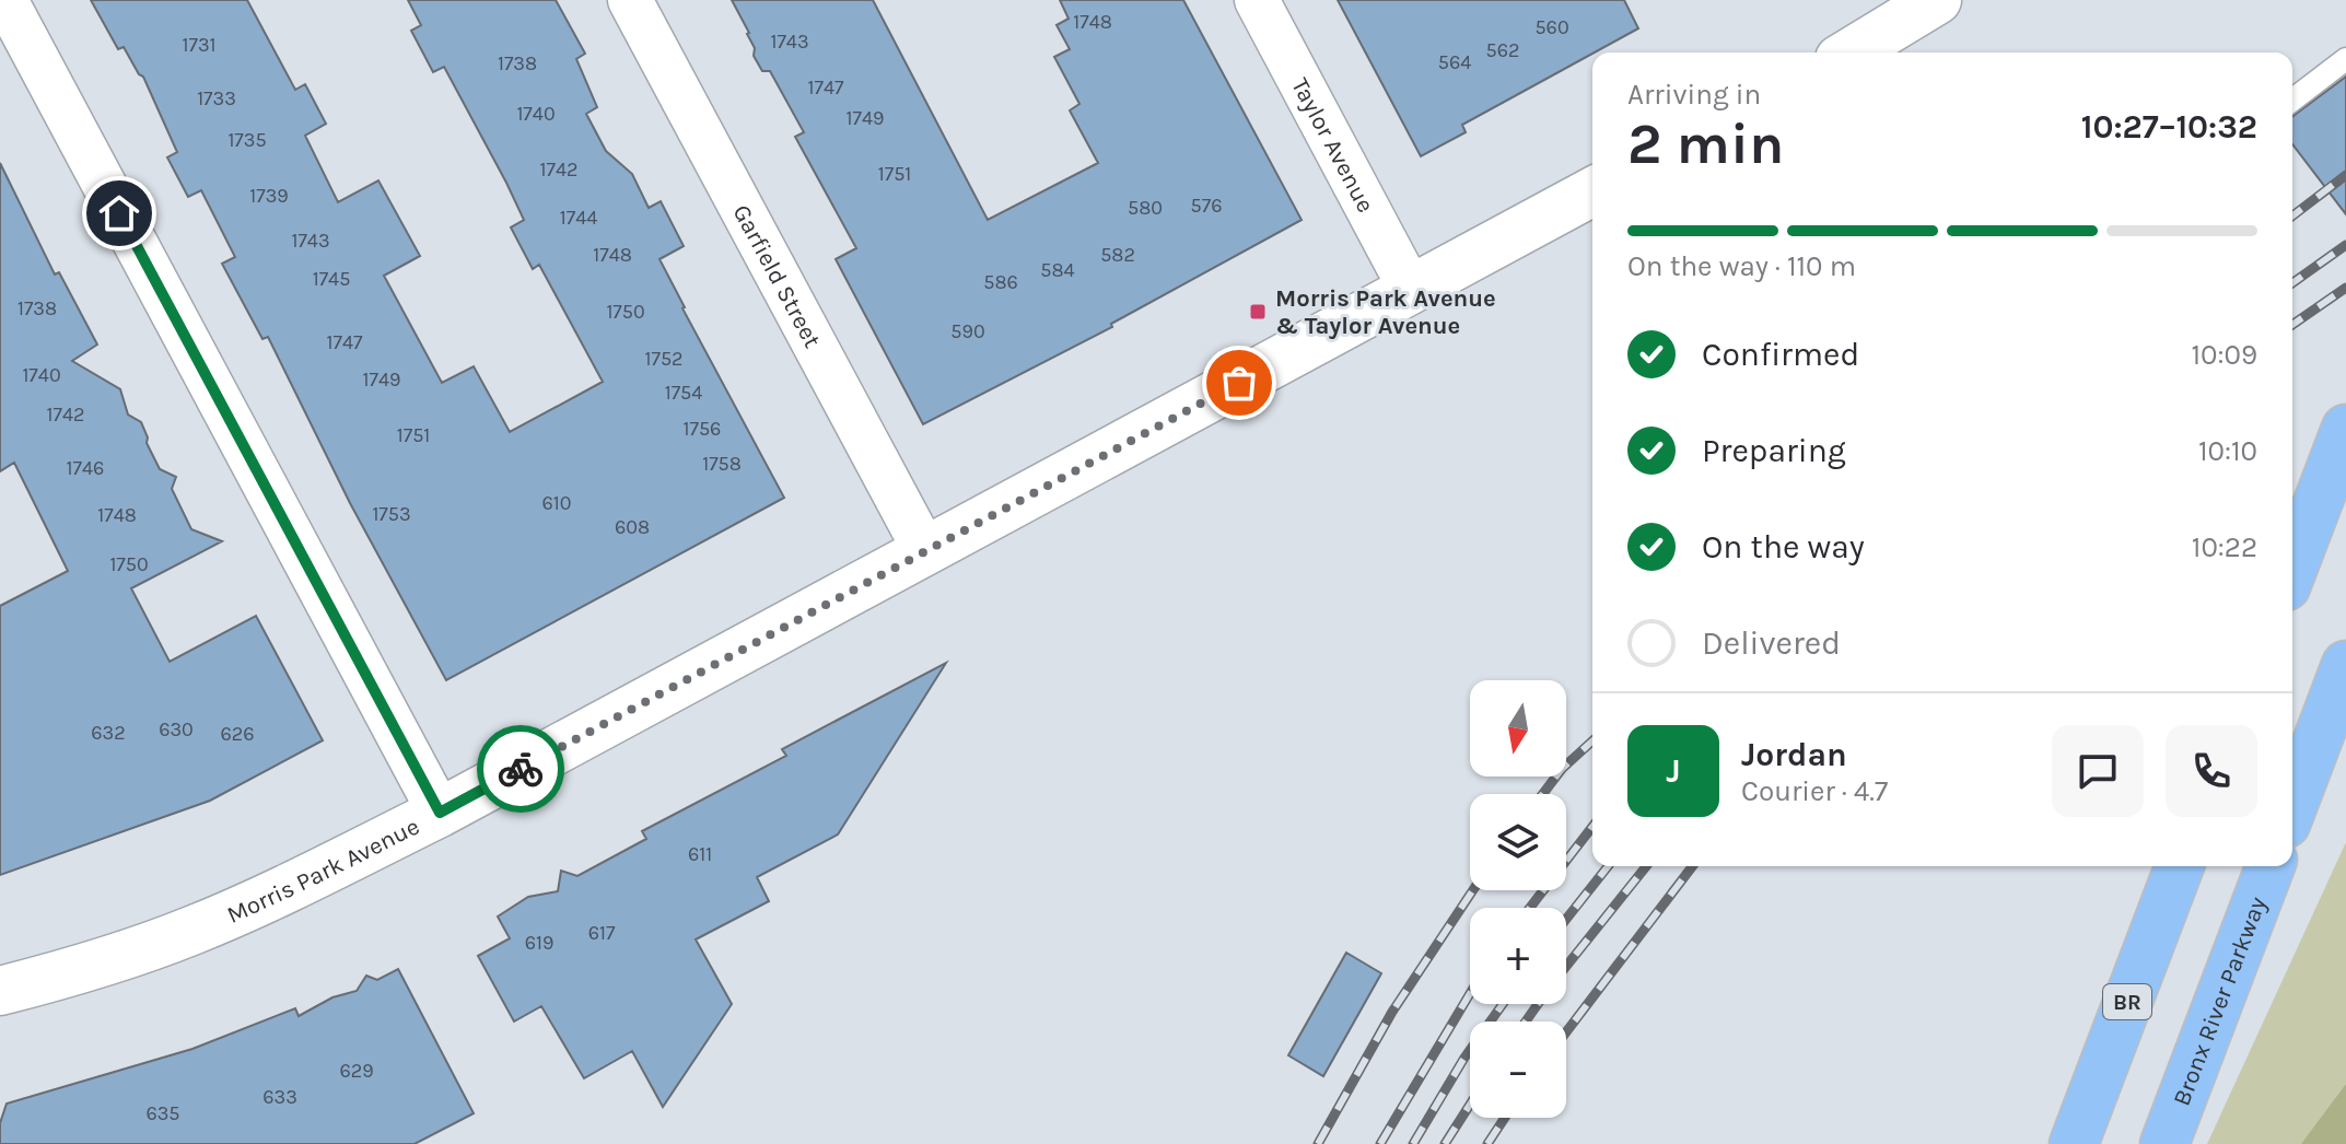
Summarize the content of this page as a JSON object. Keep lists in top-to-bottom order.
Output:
{
  "streets": {
    "highway": ["BR", "Bronx River Parkway"],
    "main road": ["Morris Park Avenue"],
    "street": ["Taylor Avenue", "Garfield Street"]
  },
  "crossings": [
    ["Taylor Avenue", "Morris Park Avenue"],
    ["Garfield Street", "Morris Park Avenue"]
  ],
  "places": {
    "transit": ["Morris Park Avenue & Taylor Avenue"]
  },
  "house_numbers": [
    "1748",
    "560",
    "1743",
    "1731",
    "562",
    "564",
    "1738",
    "1747",
    "1733",
    "1740",
    "1749",
    "1735",
    "1742",
    "1751",
    "1739",
    "576",
    "580",
    "1744",
    "1743",
    "1748",
    "582",
    "584",
    "1745",
    "586",
    "1738",
    "1750",
    "590",
    "1747",
    "1752",
    "1740",
    "1749",
    "1754",
    "1742",
    "1756",
    "1751",
    "1758",
    "1746",
    "610",
    "1753",
    "1748",
    "608",
    "1750",
    "630",
    "632",
    "626",
    "611",
    "617",
    "619",
    "629",
    "633",
    "635"
  ],
  "north": "bottom",
  "page": {
    "heading": ["2 min", "Arriving in", "10:27–10:32"],
    "panel": ["Jordan", "Courier · 4.7"],
    "bar": "On the way · 110 m",
    "list": [
      ["Confirmed", "10:09"],
      ["Preparing", "10:10"],
      ["On the way", "10:22"],
      "Delivered"
    ],
    "map_buttons": ["+", "−"],
    "round": "J"
  }
}
